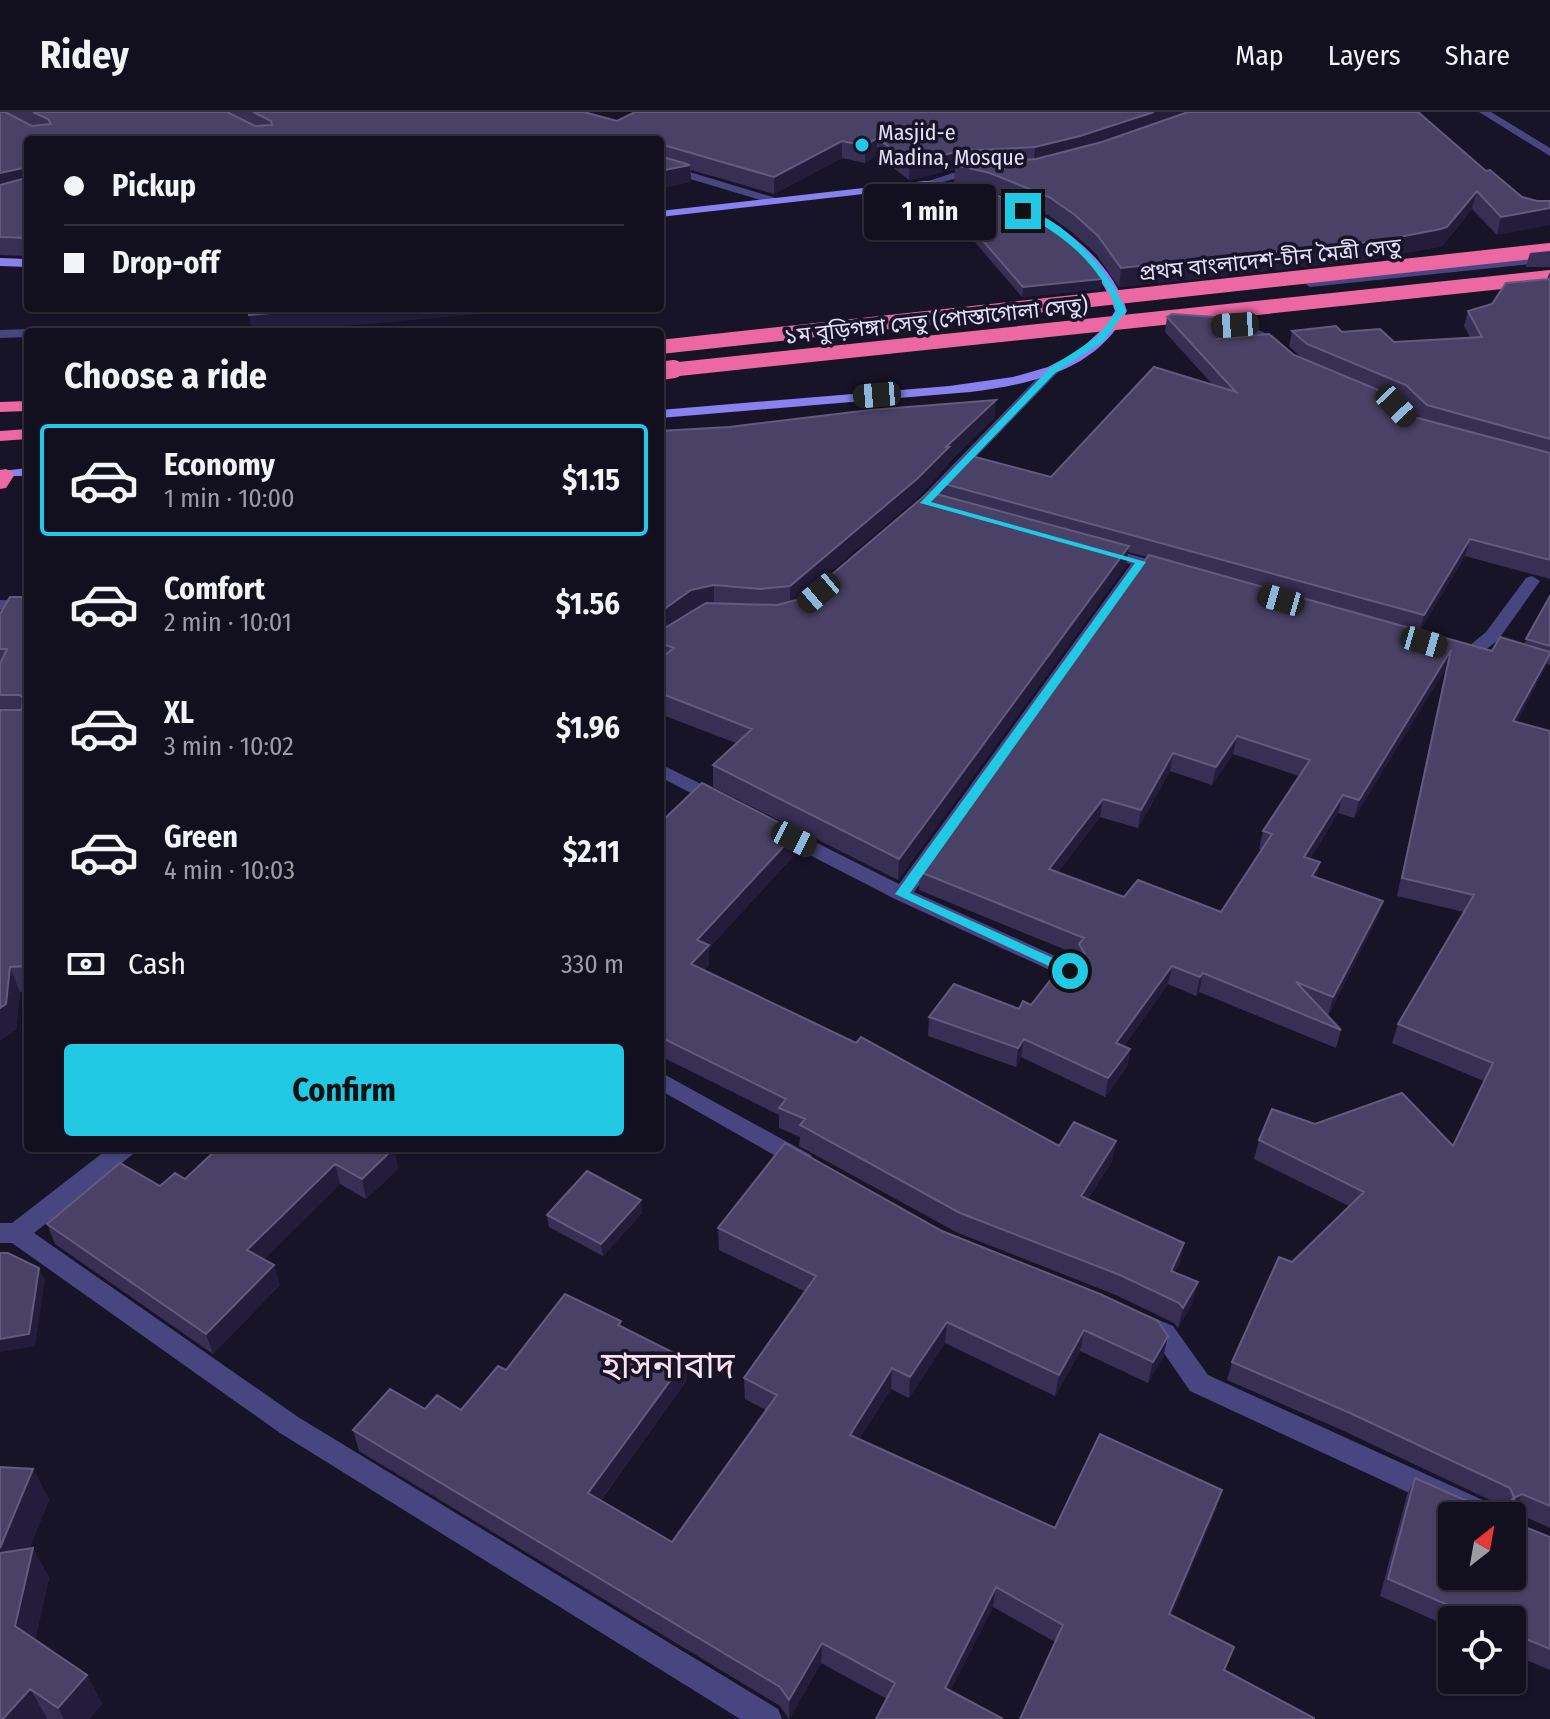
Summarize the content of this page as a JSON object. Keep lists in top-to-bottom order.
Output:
{
  "streets": {
    "highway": ["প্রথম বাংলাদেশ-চীন মৈত্রী সেতু", "১ম বুড়িগঙ্গা সেতু (পোস্তাগোলা সেতু)"]
  },
  "districts": ["হাসনাবাদ"],
  "places": ["Masjid-e Madina, Mosque"],
  "north": "top right",
  "page": {
    "header": "Ridey",
    "nav": ["Map", "Layers", "Share"],
    "banner": ["Pickup", "Drop-off"],
    "bubble": "1 min",
    "heading": "Choose a ride",
    "list": [
      {
        "name": "Economy",
        "note": "1 min · 10:00",
        "value": "$1.15"
      },
      {
        "name": "Comfort",
        "note": "2 min · 10:01",
        "value": "$1.56"
      },
      {
        "name": "XL",
        "note": "3 min · 10:02",
        "value": "$1.96"
      },
      {
        "name": "Green",
        "note": "4 min · 10:03",
        "value": "$2.11"
      }
    ],
    "pay": ["Cash", "330 m"],
    "buttons": "Confirm"
  }
}
